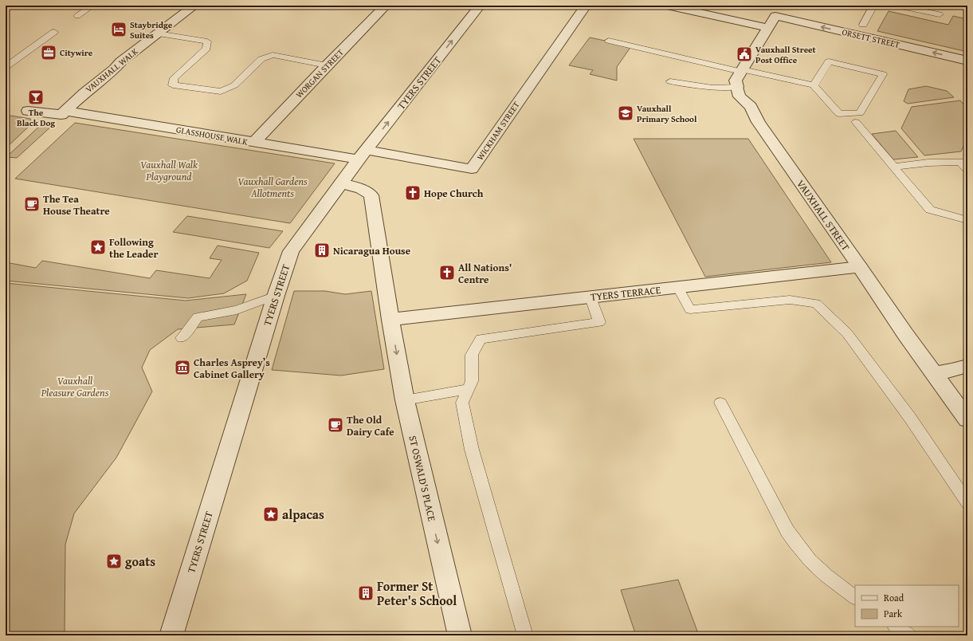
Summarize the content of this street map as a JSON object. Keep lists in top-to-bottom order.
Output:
{
  "streets": {
    "street": [
      "ORSETT STREET",
      "VAUXHALL WALK",
      "WORGAN STREET",
      "TYERS STREET",
      "WICKHAM STREET",
      "GLASSHOUSE WALK",
      "VAUXHALL STREET",
      "TYERS TERRACE",
      "ST OSWALD'S PLACE"
    ]
  },
  "crossings": [
    ["VAUXHALL WALK", "GLASSHOUSE WALK"],
    ["WORGAN STREET", "GLASSHOUSE WALK"],
    ["TYERS STREET", "WICKHAM STREET"],
    ["TYERS STREET", "GLASSHOUSE WALK"],
    ["TYERS STREET", "ST OSWALD'S PLACE"],
    ["WICKHAM STREET", "GLASSHOUSE WALK"],
    ["VAUXHALL STREET", "TYERS TERRACE"],
    ["TYERS TERRACE", "ST OSWALD'S PLACE"]
  ],
  "one_way": ["ORSETT STREET", "ST OSWALD'S PLACE"],
  "parks": ["Vauxhall Walk Playground", "Vauxhall Gardens Allotments", "Vauxhall Pleasure Gardens"],
  "places": {
    "hotel": ["Staybridge Suites"],
    "office": ["Citywire"],
    "public building": ["Vauxhall Street Post Office"],
    "bar": ["The Black Dog"],
    "school or university": ["Vauxhall Primary School"],
    "church": ["Hope Church", "All Nations' Centre"],
    "cafe": ["The Tea House Theatre", "The Old Dairy Cafe"],
    "place": ["Following the Leader", "alpacas", "goats"],
    "building": ["Nicaragua House", "Former St Peter's School"],
    "museum": ["Charles Asprey’s Cabinet Gallery"]
  },
  "legend": ["Road", "Park"]
}
